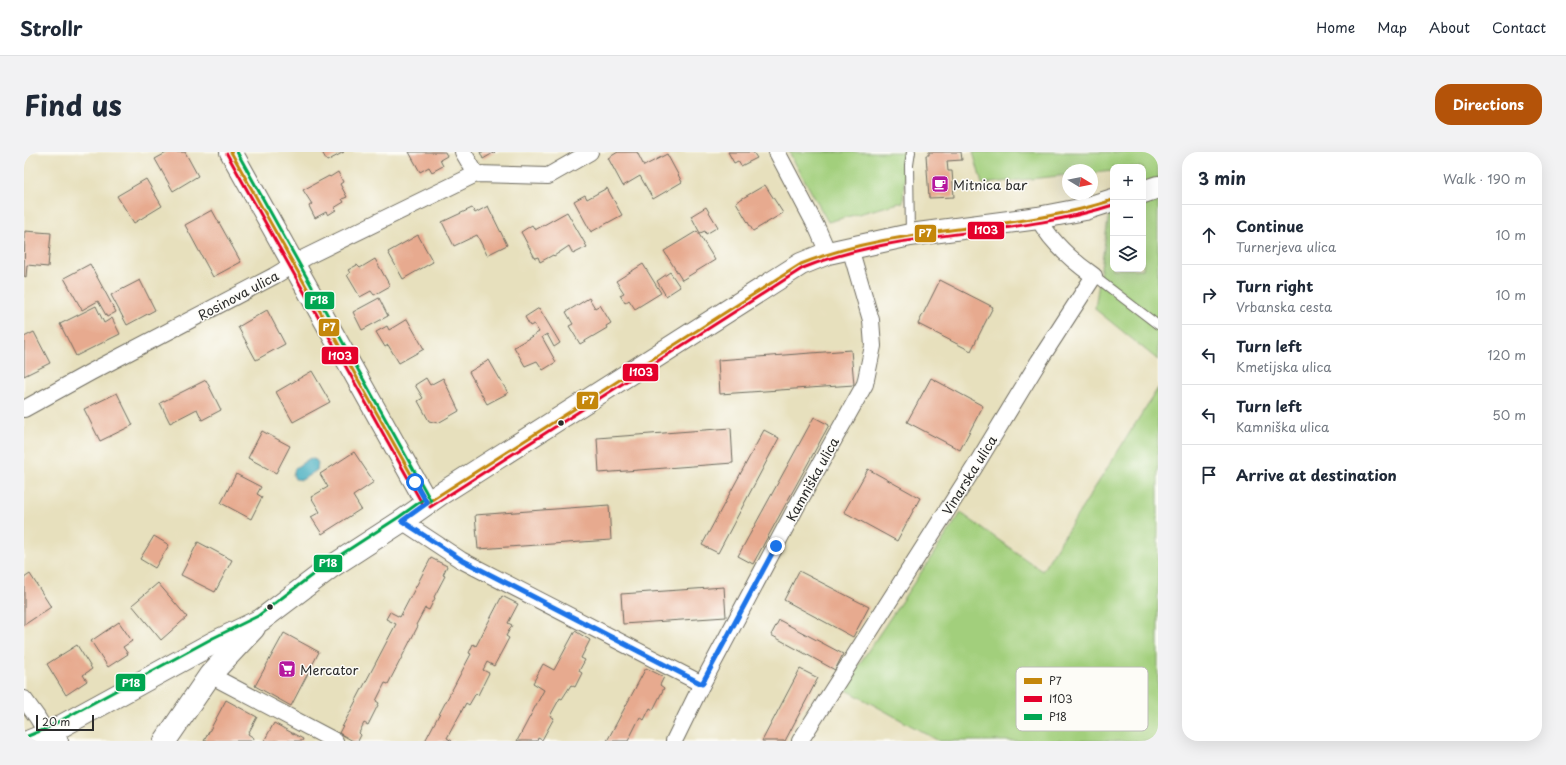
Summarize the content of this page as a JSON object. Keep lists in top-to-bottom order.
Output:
{
  "streets": {
    "street": ["Rosinova ulica", "Vinarska ulica", "Kamniška ulica"]
  },
  "places": {
    "cafe": ["Mitnica bar"],
    "supermarket": ["Mercator"]
  },
  "lines": ["transit line P7", "transit line P18", "transit line I103"],
  "legend": ["P7", "I103", "P18"],
  "scale_bar": "20 m",
  "north": "right",
  "page": {
    "header": "Strollr",
    "nav": [
      "Home",
      "Map",
      "About",
      "Contact"
    ],
    "title": "Find us",
    "buttons": "Directions",
    "heading": ["3 min", "Walk · 190 m"],
    "map_buttons": ["+", "−"],
    "list": [
      ["Continue", "Turnerjeva ulica", "10 m"],
      ["Turn right", "Vrbanska cesta", "10 m"],
      ["Turn left", "Kmetijska ulica", "120 m"],
      ["Turn left", "Kamniška ulica", "50 m"],
      "Arrive at destination"
    ],
    "scale": "20 m"
  }
}
